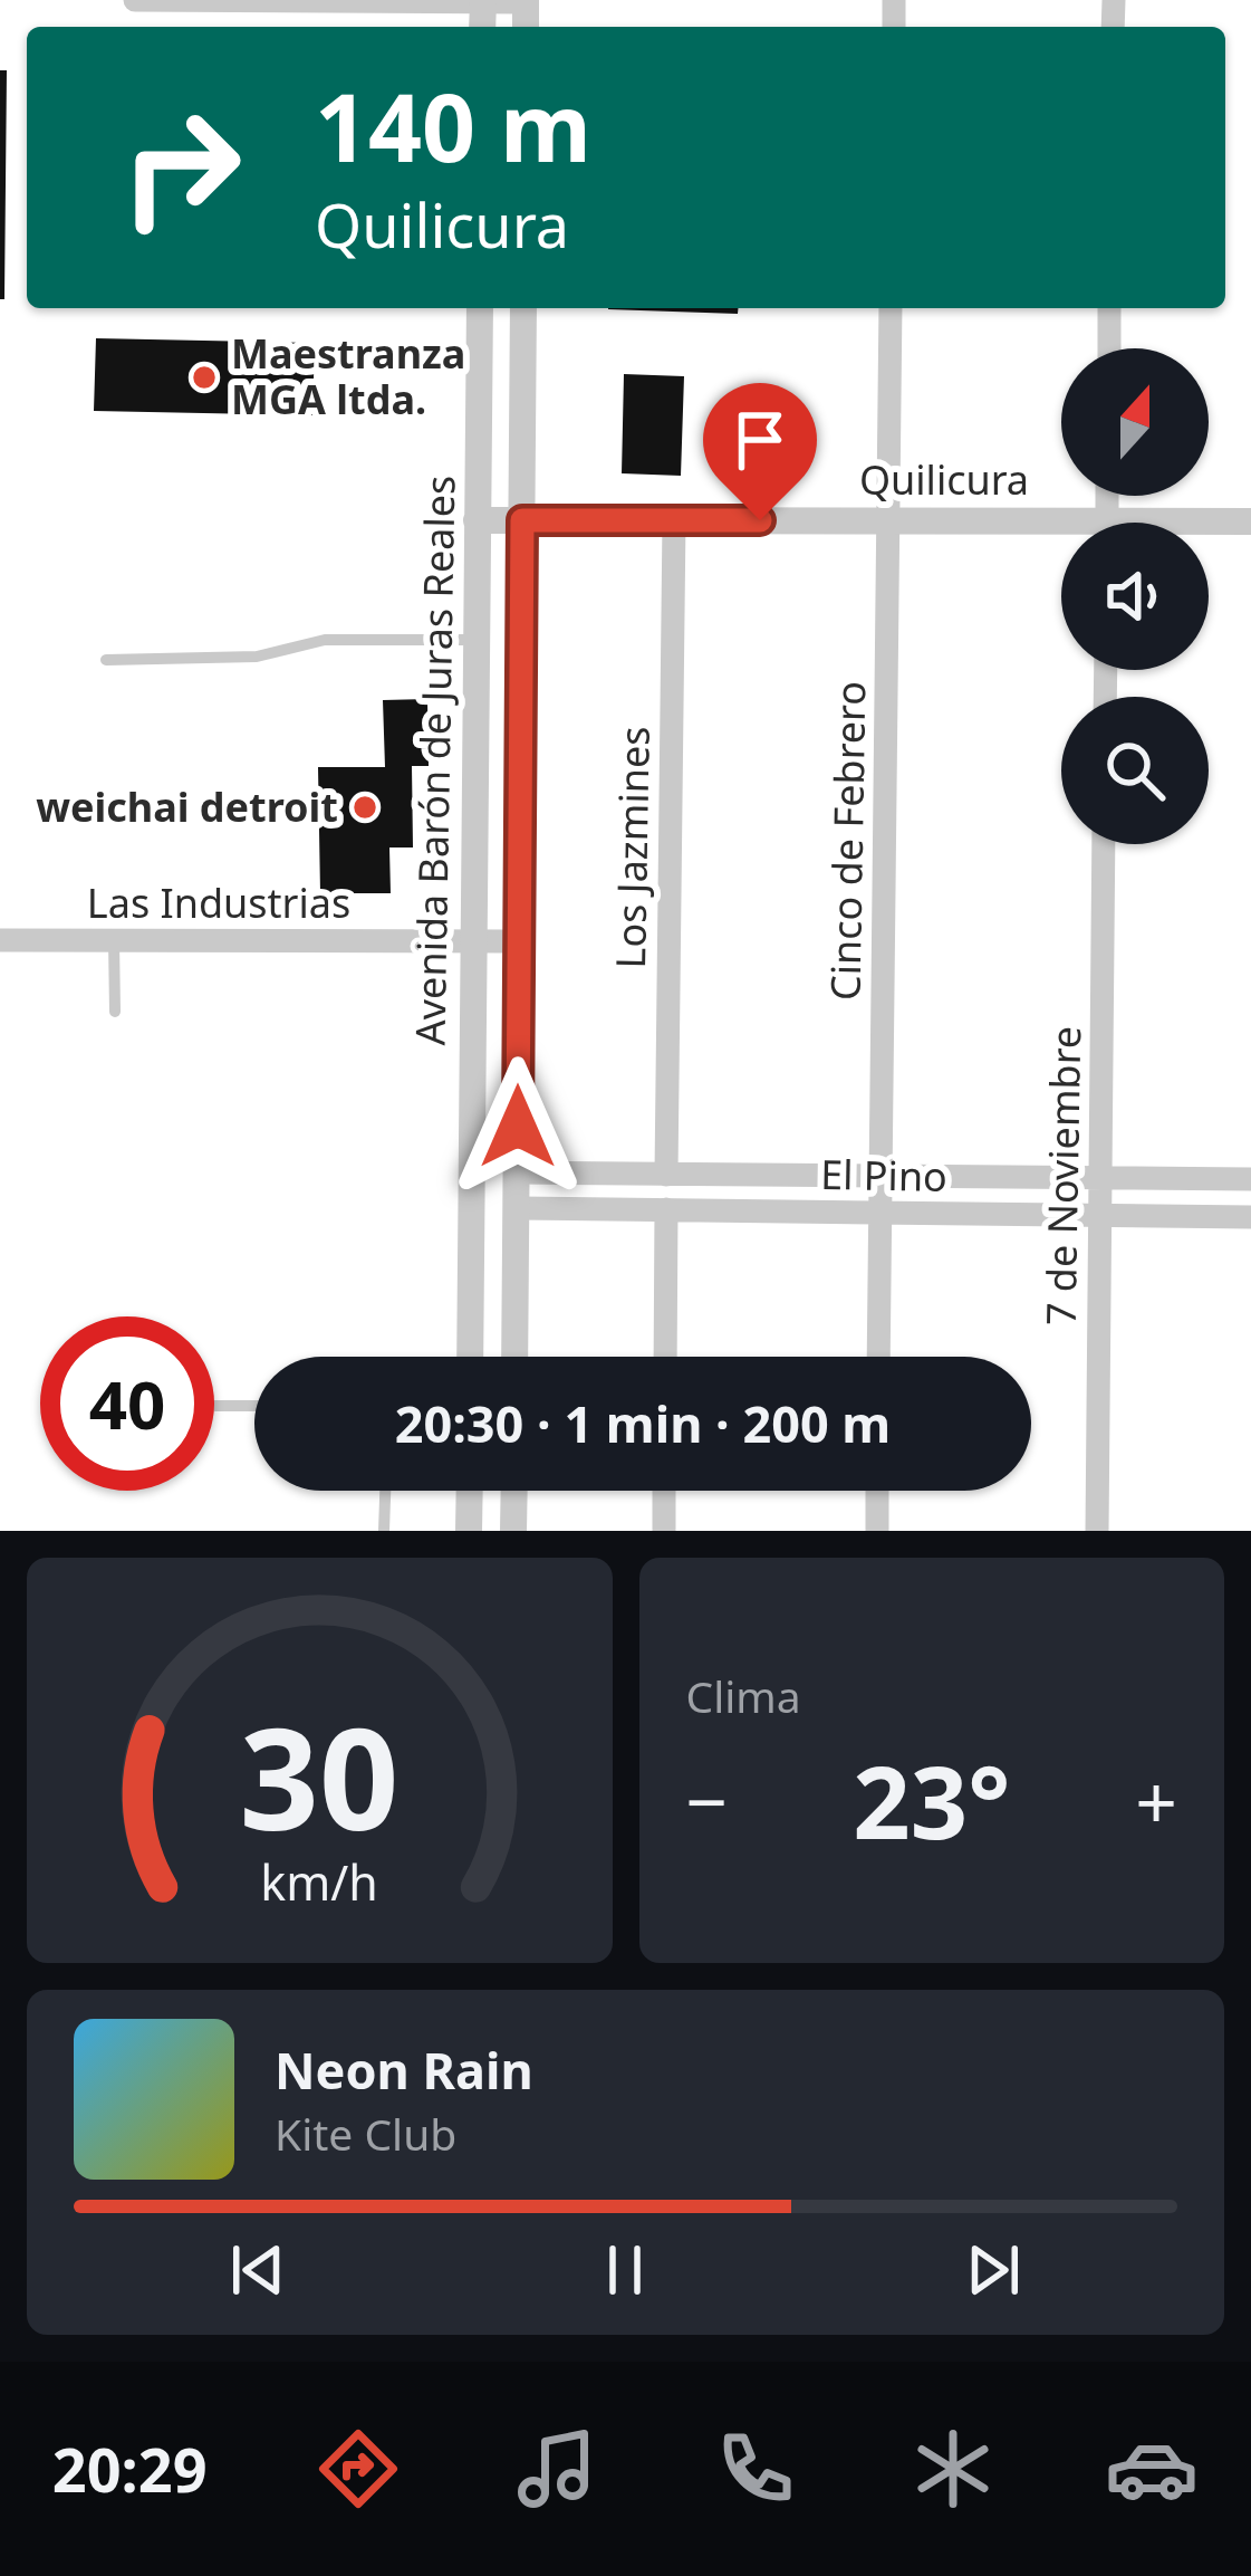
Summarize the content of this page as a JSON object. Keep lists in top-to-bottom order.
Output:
{
  "streets": {
    "street": [
      "Quilicura",
      "Avenida Barón de Juras Reales",
      "Cinco de Febrero",
      "Los Jazmines",
      "Las Industrias",
      "El Pino",
      "7 de Noviembre"
    ]
  },
  "crossings": [
    ["Quilicura", "Avenida Barón de Juras Reales"],
    ["Quilicura", "Cinco de Febrero"],
    ["Quilicura", "Los Jazmines"],
    ["Avenida Barón de Juras Reales", "Las Industrias"],
    ["Avenida Barón de Juras Reales", "El Pino"],
    ["Cinco de Febrero", "El Pino"],
    ["Los Jazmines", "El Pino"],
    ["El Pino", "7 de Noviembre"]
  ],
  "places": ["Maestranza MGA ltda.", "weichai detroit"],
  "north": "top",
  "page": {
    "turn": ["140 m", "Quilicura"],
    "limit": "40",
    "trip": "20:30 · 1 min · 200 m",
    "tile": "Clima",
    "heat": ["−", "23°", "+"],
    "song": ["Neon Rain", "Kite Club"],
    "tabs": "20:29",
    "gauge": ["30", "km/h"]
  }
}
